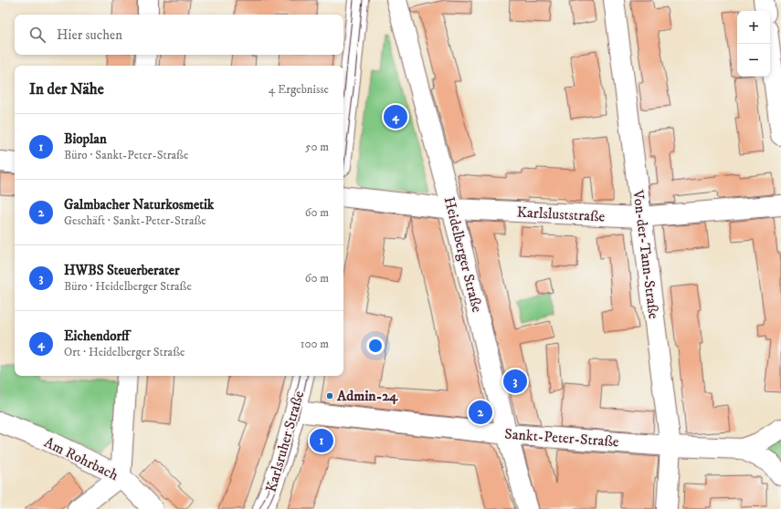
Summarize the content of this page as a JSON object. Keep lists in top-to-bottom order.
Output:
{
  "streets": {
    "street": [
      "Karlsluststraße",
      "Heidelberger Straße",
      "Von-der-Tann-Straße",
      "Sankt-Peter-Straße",
      "Karlsruher Straße",
      "Am Rohrbach"
    ]
  },
  "crossings": [
    ["Karlsluststraße", "Heidelberger Straße"],
    ["Karlsluststraße", "Von-der-Tann-Straße"],
    ["Heidelberger Straße", "Sankt-Peter-Straße"],
    ["Von-der-Tann-Straße", "Sankt-Peter-Straße"],
    ["Sankt-Peter-Straße", "Karlsruher Straße"]
  ],
  "places": ["Admin-24"],
  "page": {
    "map_buttons": ["+", "−"],
    "search": "Hier suchen",
    "heading": ["In der Nähe", "4 Ergebnisse"],
    "pins": [
      "4",
      "3",
      "2",
      "1"
    ],
    "list": [
      {
        "mark": "1",
        "name": "Bioplan",
        "note": "Büro · Sankt-Peter-Straße",
        "value": "50 m"
      },
      {
        "mark": "2",
        "name": "Galmbacher Naturkosmetik",
        "note": "Geschäft · Sankt-Peter-Straße",
        "value": "60 m"
      },
      {
        "mark": "3",
        "name": "HWBS Steuerberater",
        "note": "Büro · Heidelberger Straße",
        "value": "60 m"
      },
      {
        "mark": "4",
        "name": "Eichendorff",
        "note": "Ort · Heidelberger Straße",
        "value": "100 m"
      }
    ]
  }
}
